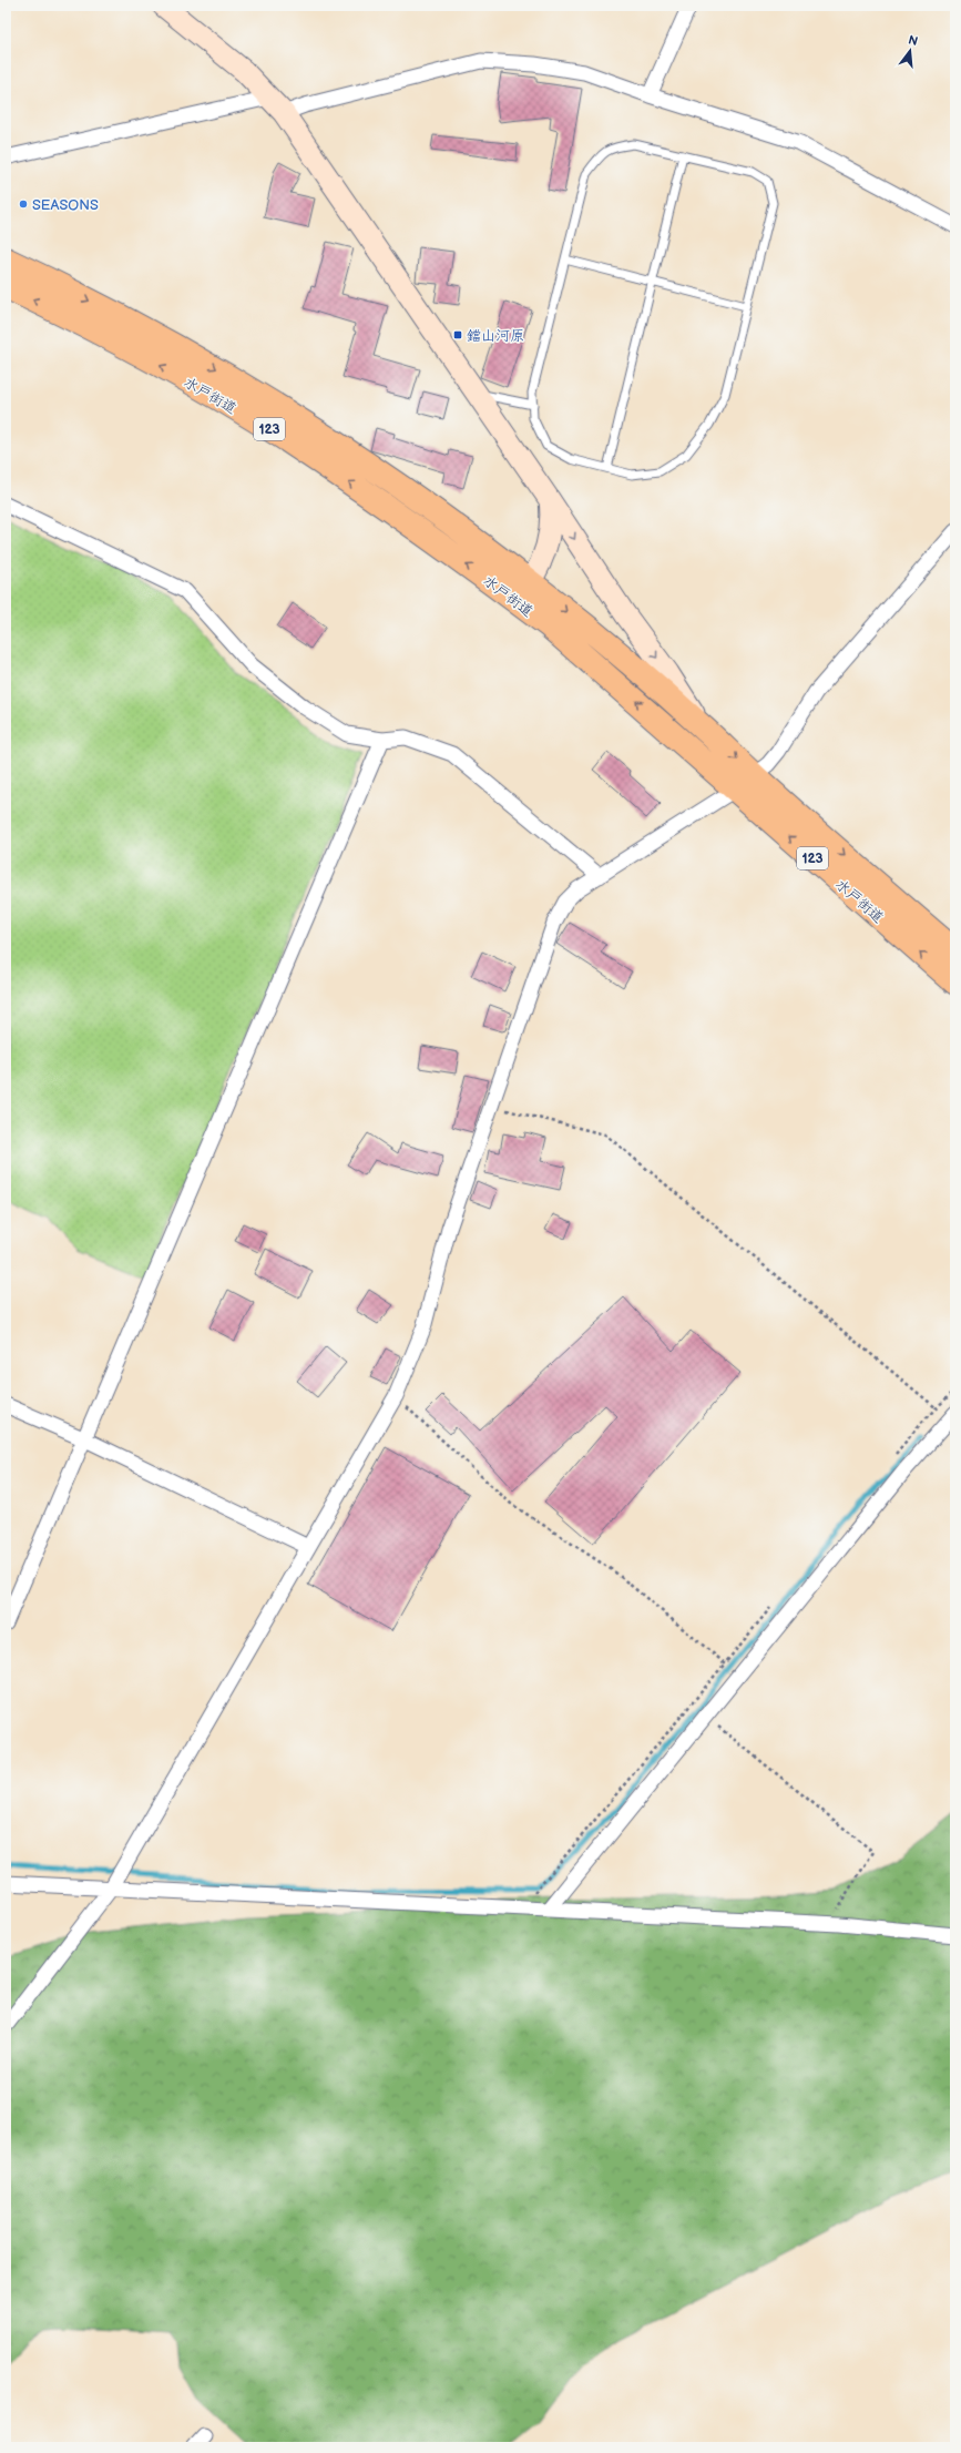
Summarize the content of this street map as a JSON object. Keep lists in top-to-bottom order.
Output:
{
  "streets": {
    "highway": ["水戸街道", "123"]
  },
  "places": {
    "other": ["SEASONS"],
    "transit": ["鐺山河原"]
  },
  "north": "top"
}
